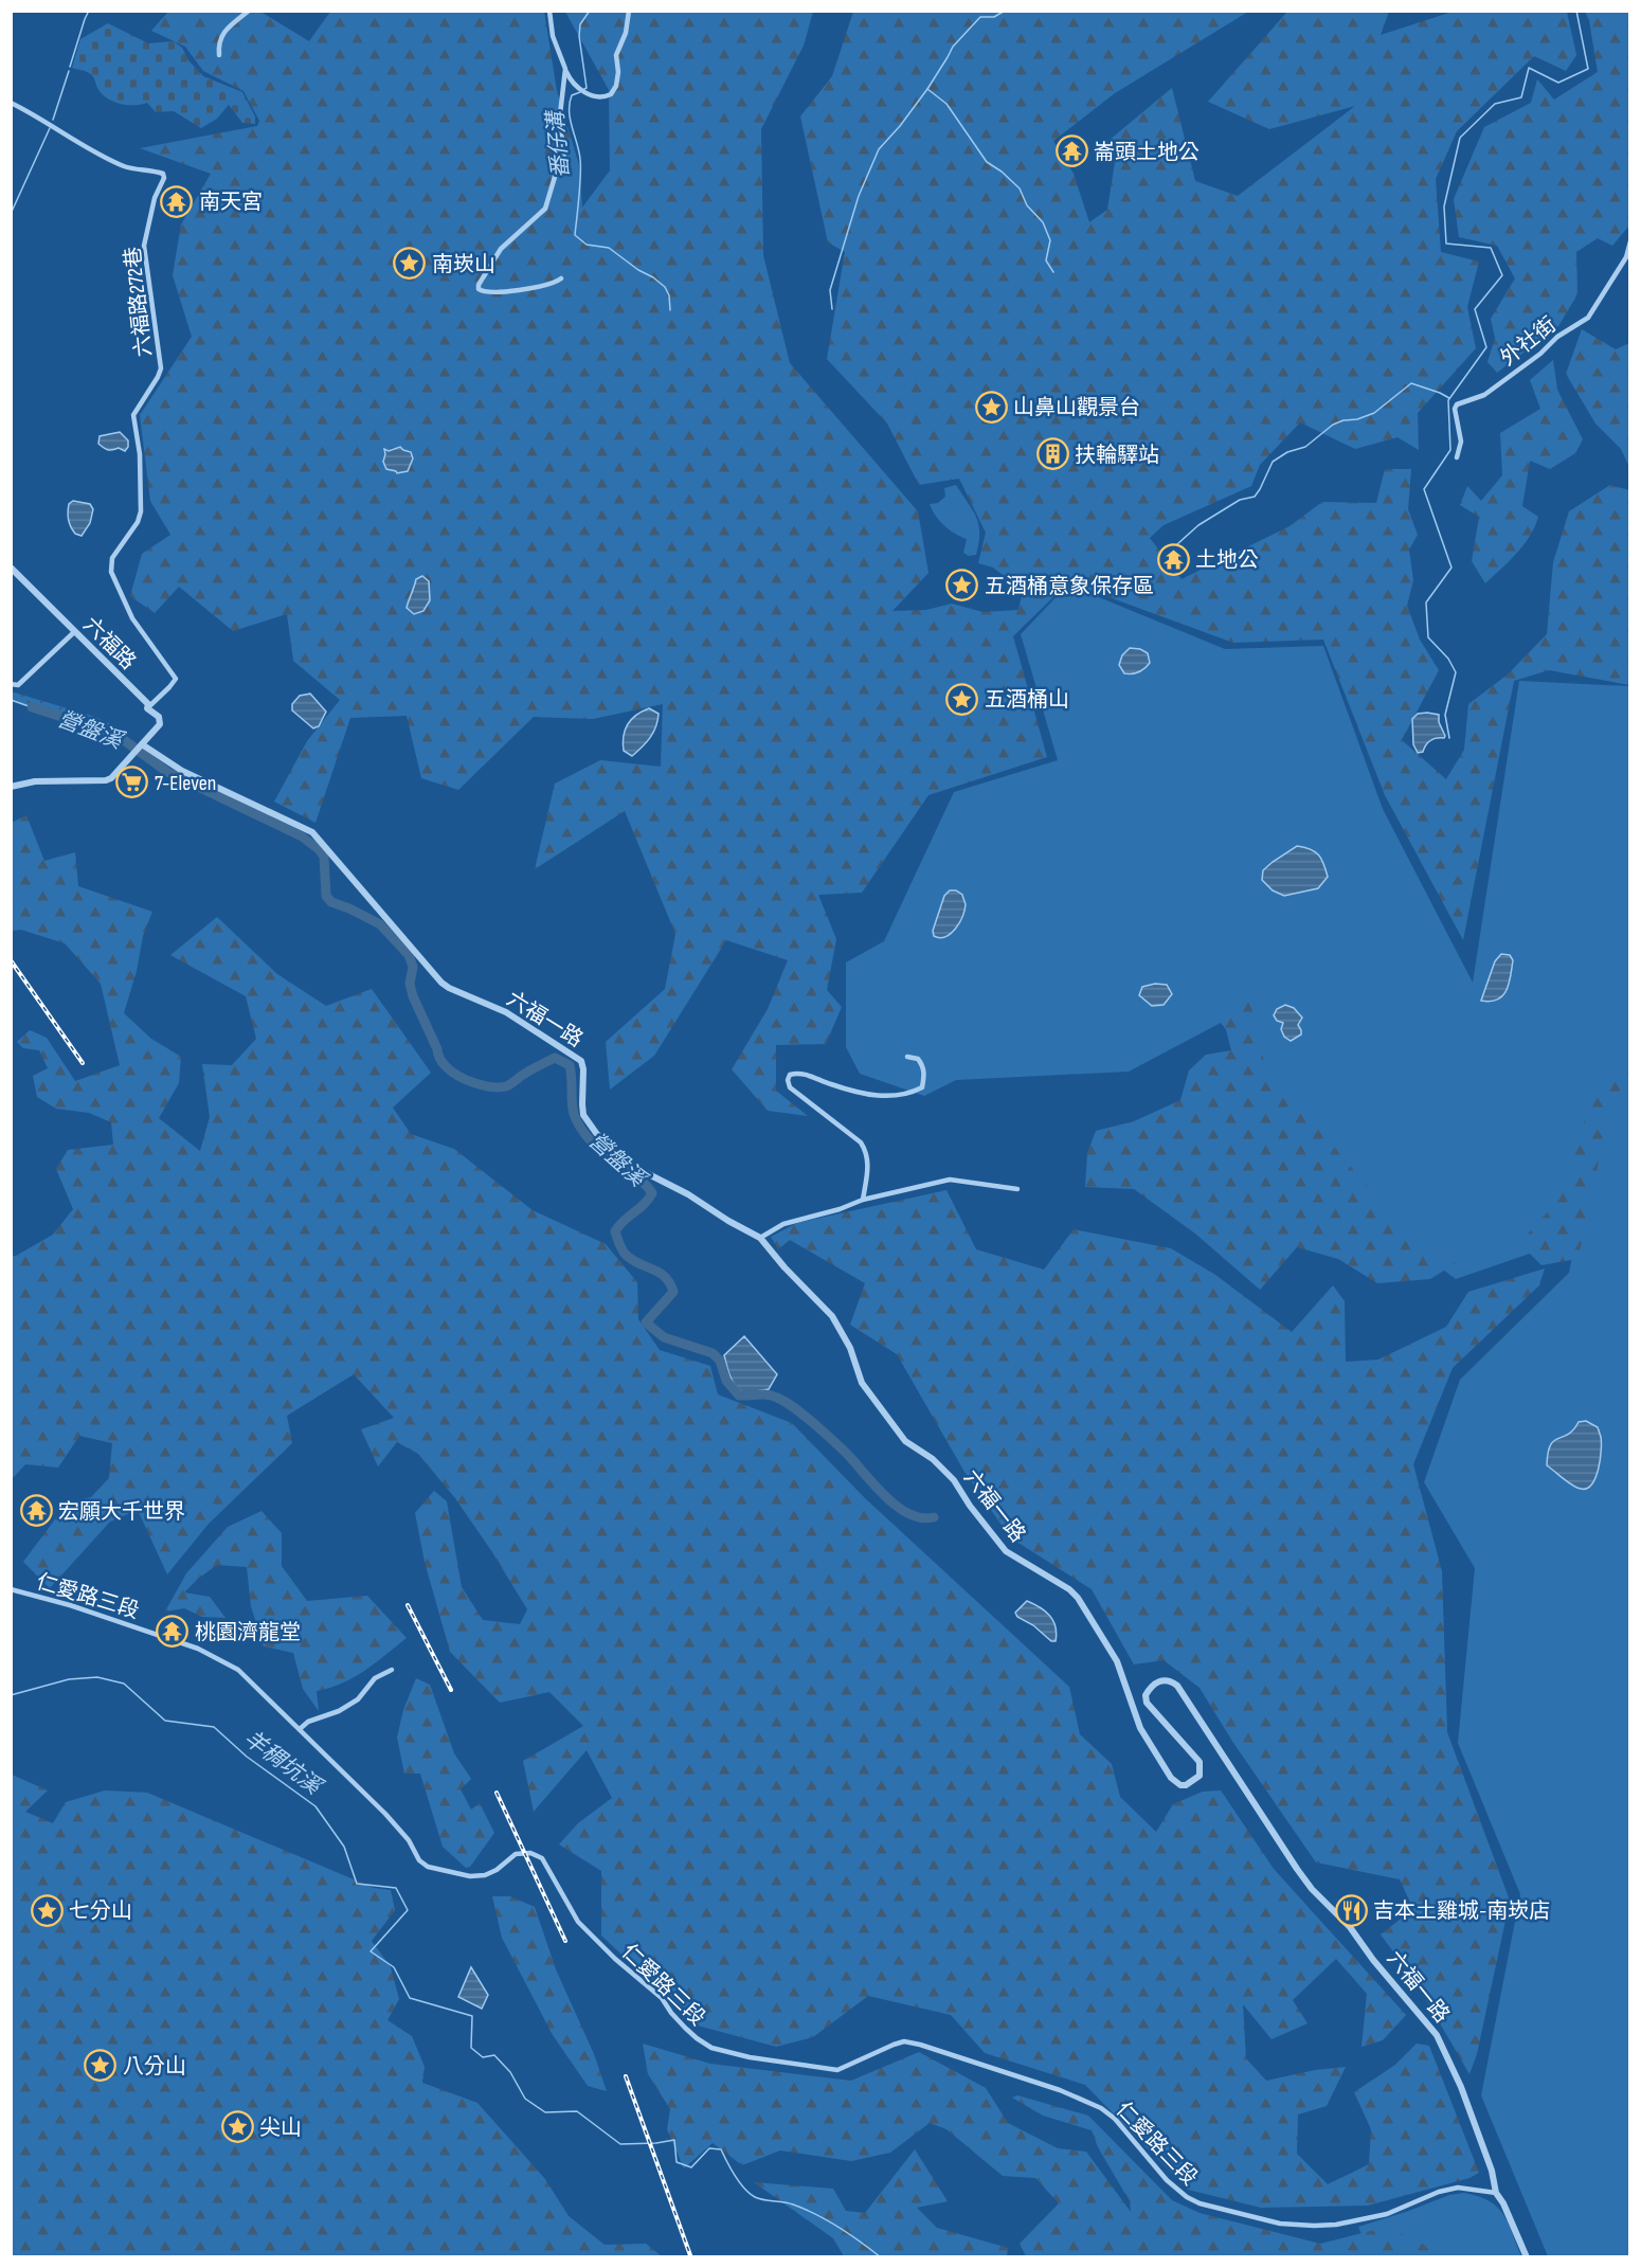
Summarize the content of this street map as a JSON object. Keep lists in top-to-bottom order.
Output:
{
  "streets": {
    "street": [
      "六福路272巷",
      "外社街",
      "六福路",
      "六福一路",
      "仁愛路三段"
    ]
  },
  "crossings": [
    ["六福路272巷", "六福路"],
    ["六福路", "六福一路"],
    ["六福一路", "仁愛路三段"]
  ],
  "water": ["番仔溝", "營盤溪", "羊稠坑溪"],
  "places": {
    "temple": [
      "崙頭土地公",
      "南天宮",
      "土地公",
      "宏願大千世界",
      "桃園濟龍堂"
    ],
    "place": [
      "南崁山",
      "山鼻山觀景台",
      "五酒桶意象保存區",
      "五酒桶山",
      "七分山",
      "八分山",
      "尖山"
    ],
    "building": ["扶輪驛站"],
    "supermarket": ["7-Eleven"],
    "restaurant": ["吉本土雞城-南崁店"]
  }
}
